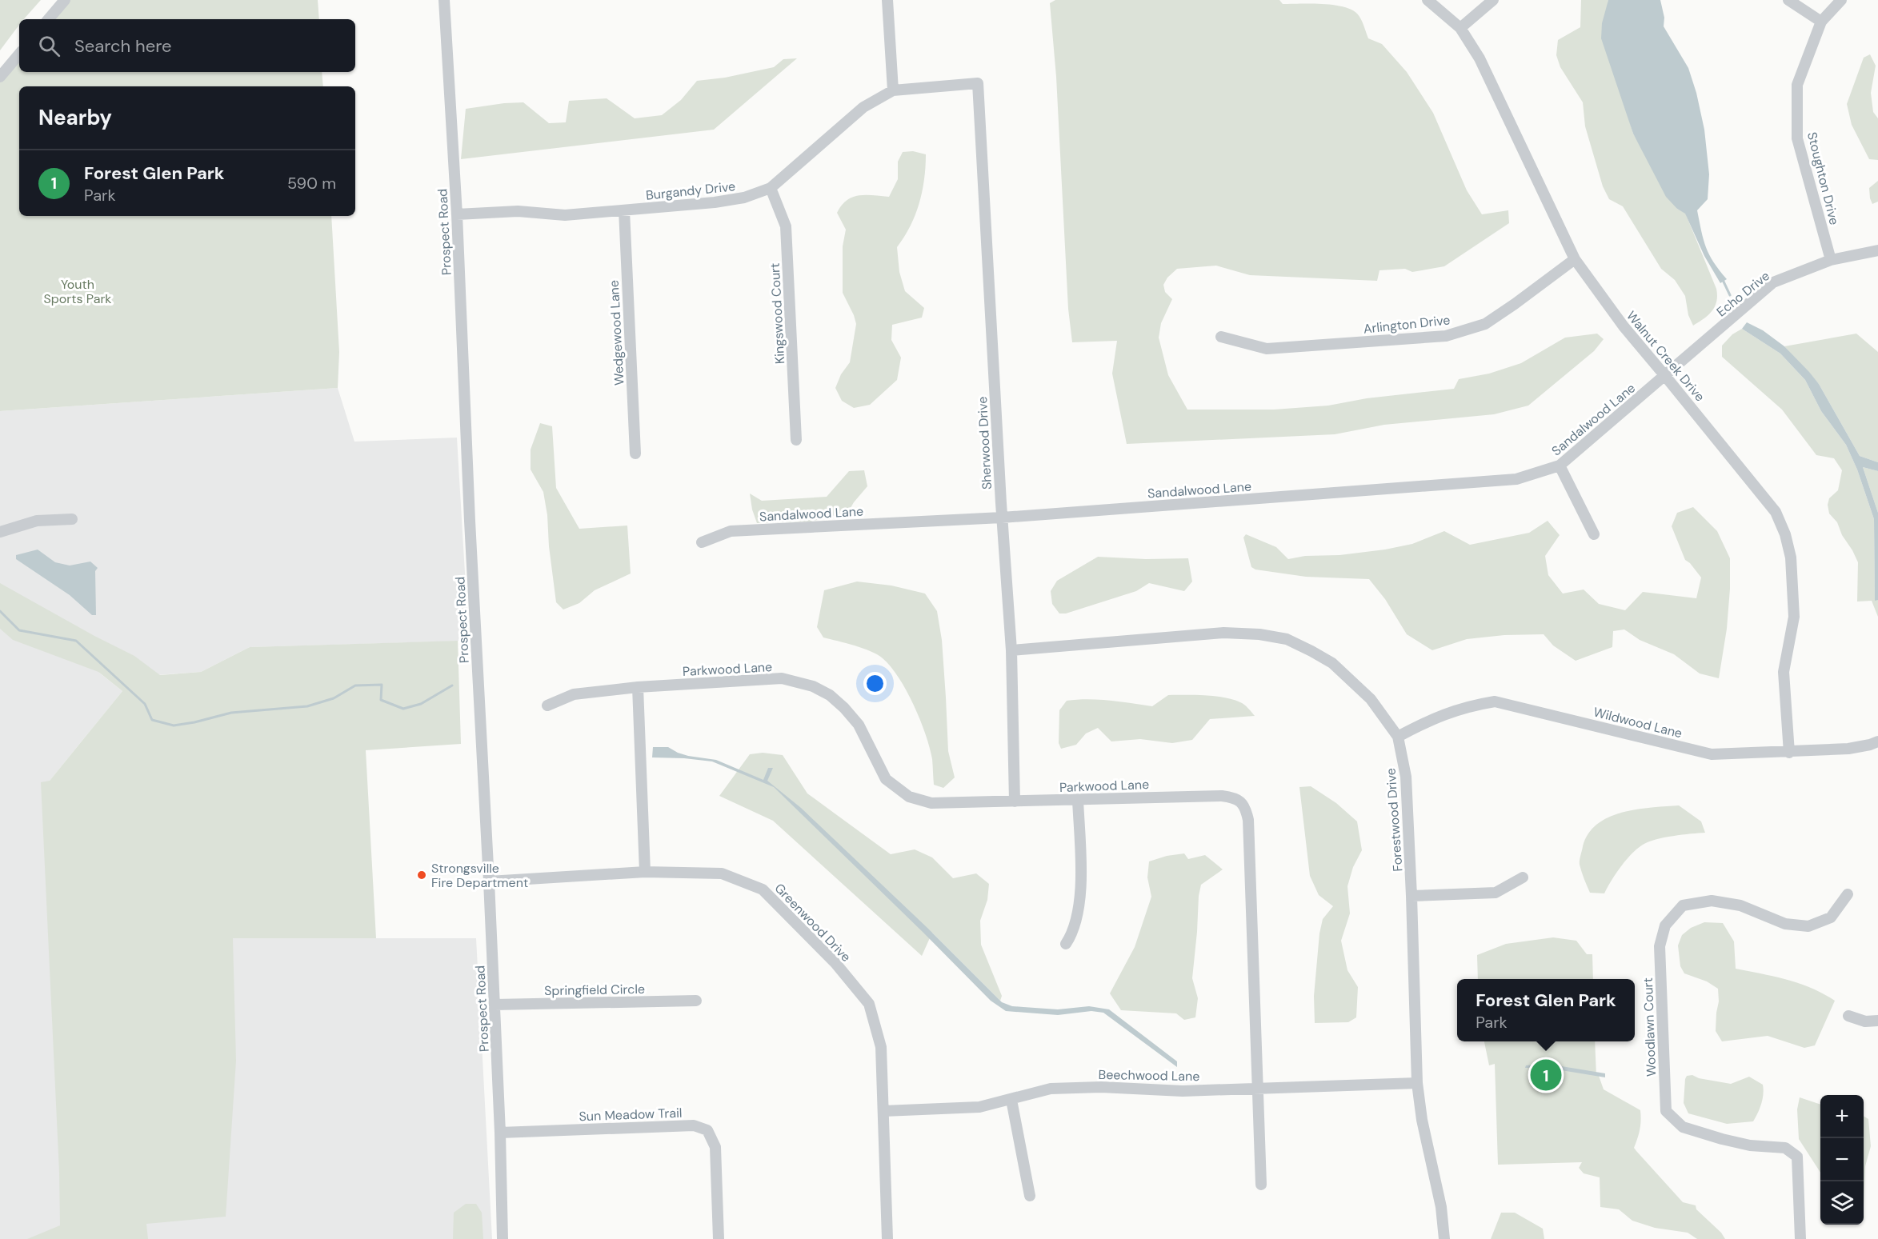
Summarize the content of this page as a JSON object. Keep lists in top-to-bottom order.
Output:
{
  "streets": {
    "street": [
      "Stoughton Drive",
      "Burgandy Drive",
      "Prospect Road",
      "Echo Drive",
      "Kingswood Court",
      "Arlington Drive",
      "Wedgewood Lane",
      "Walnut Creek Drive",
      "Sandalwood Lane",
      "Sherwood Drive",
      "Parkwood Lane",
      "Wildwood Lane",
      "Forestwood Drive",
      "Greenwood Drive",
      "Springfield Circle",
      "Woodlawn Court",
      "Beechwood Lane",
      "Sun Meadow Trail"
    ]
  },
  "crossings": [
    ["Stoughton Drive", "Echo Drive"],
    ["Burgandy Drive", "Prospect Road"],
    ["Burgandy Drive", "Kingswood Court"],
    ["Burgandy Drive", "Wedgewood Lane"],
    ["Burgandy Drive", "Sherwood Drive"],
    ["Prospect Road", "Greenwood Drive"],
    ["Prospect Road", "Springfield Circle"],
    ["Prospect Road", "Sun Meadow Trail"],
    ["Echo Drive", "Walnut Creek Drive"],
    ["Echo Drive", "Sandalwood Lane"],
    ["Arlington Drive", "Walnut Creek Drive"],
    ["Walnut Creek Drive", "Sandalwood Lane"],
    ["Walnut Creek Drive", "Wildwood Lane"],
    ["Sandalwood Lane", "Sherwood Drive"],
    ["Sherwood Drive", "Parkwood Lane"],
    ["Sherwood Drive", "Forestwood Drive"],
    ["Parkwood Lane", "Beechwood Lane"],
    ["Wildwood Lane", "Forestwood Drive"],
    ["Forestwood Drive", "Beechwood Lane"],
    ["Greenwood Drive", "Beechwood Lane"]
  ],
  "parks": ["Youth Sports Park"],
  "places": ["Strongsville Fire Department"],
  "page": {
    "search": "Search here",
    "heading": "Nearby",
    "list": [
      {
        "mark": "1",
        "name": "Forest Glen Park",
        "note": "Park",
        "value": "590 m"
      }
    ],
    "popup": ["Forest Glen Park", "Park"],
    "pins": "1",
    "map_buttons": ["+", "−"]
  }
}
